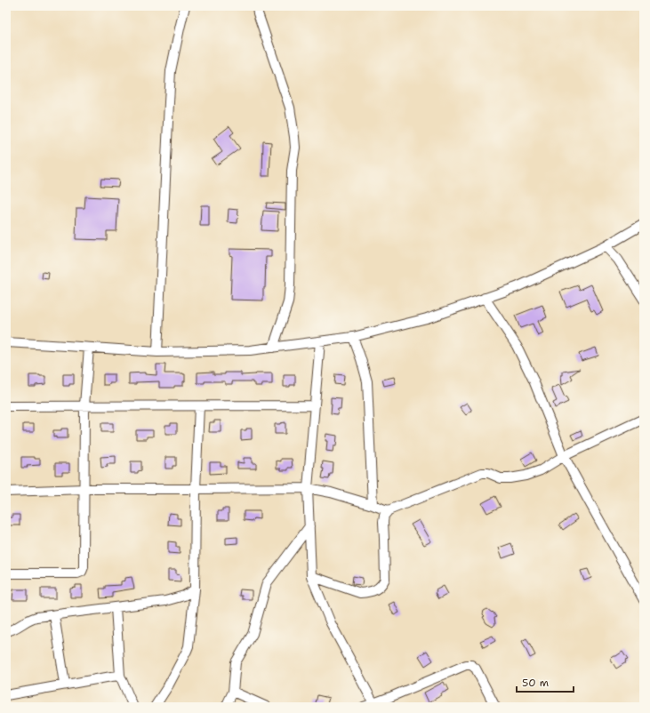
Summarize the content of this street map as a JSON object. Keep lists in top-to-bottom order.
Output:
{
  "scale_bar": "50 m"
}
